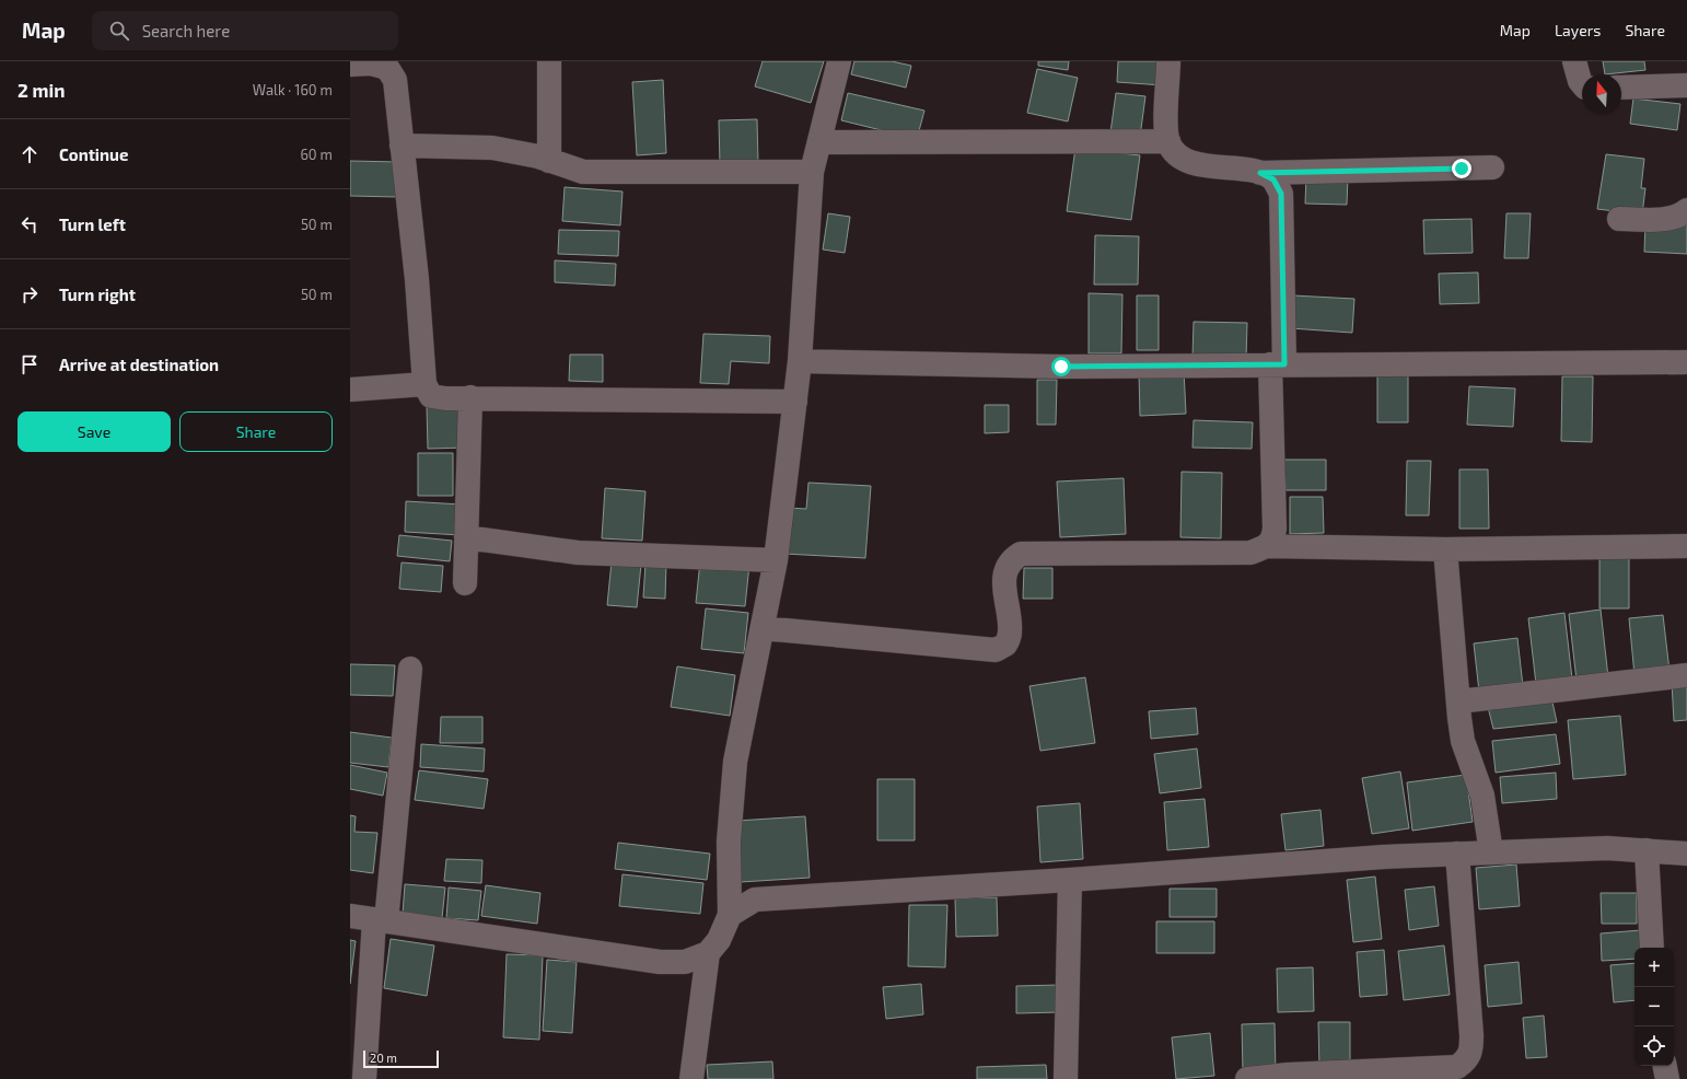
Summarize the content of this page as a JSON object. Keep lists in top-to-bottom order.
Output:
{
  "scale_bar": "20 m",
  "north": "top",
  "page": {
    "header": "Map",
    "search": "Search here",
    "nav": ["Map", "Layers", "Share"],
    "heading": ["2 min", "Walk · 160 m"],
    "list": [
      ["Continue", "60 m"],
      ["Turn left", "50 m"],
      ["Turn right", "50 m"],
      "Arrive at destination"
    ],
    "buttons": ["Save", "Share"],
    "map_buttons": ["+", "−"],
    "scale": "20 m"
  }
}
